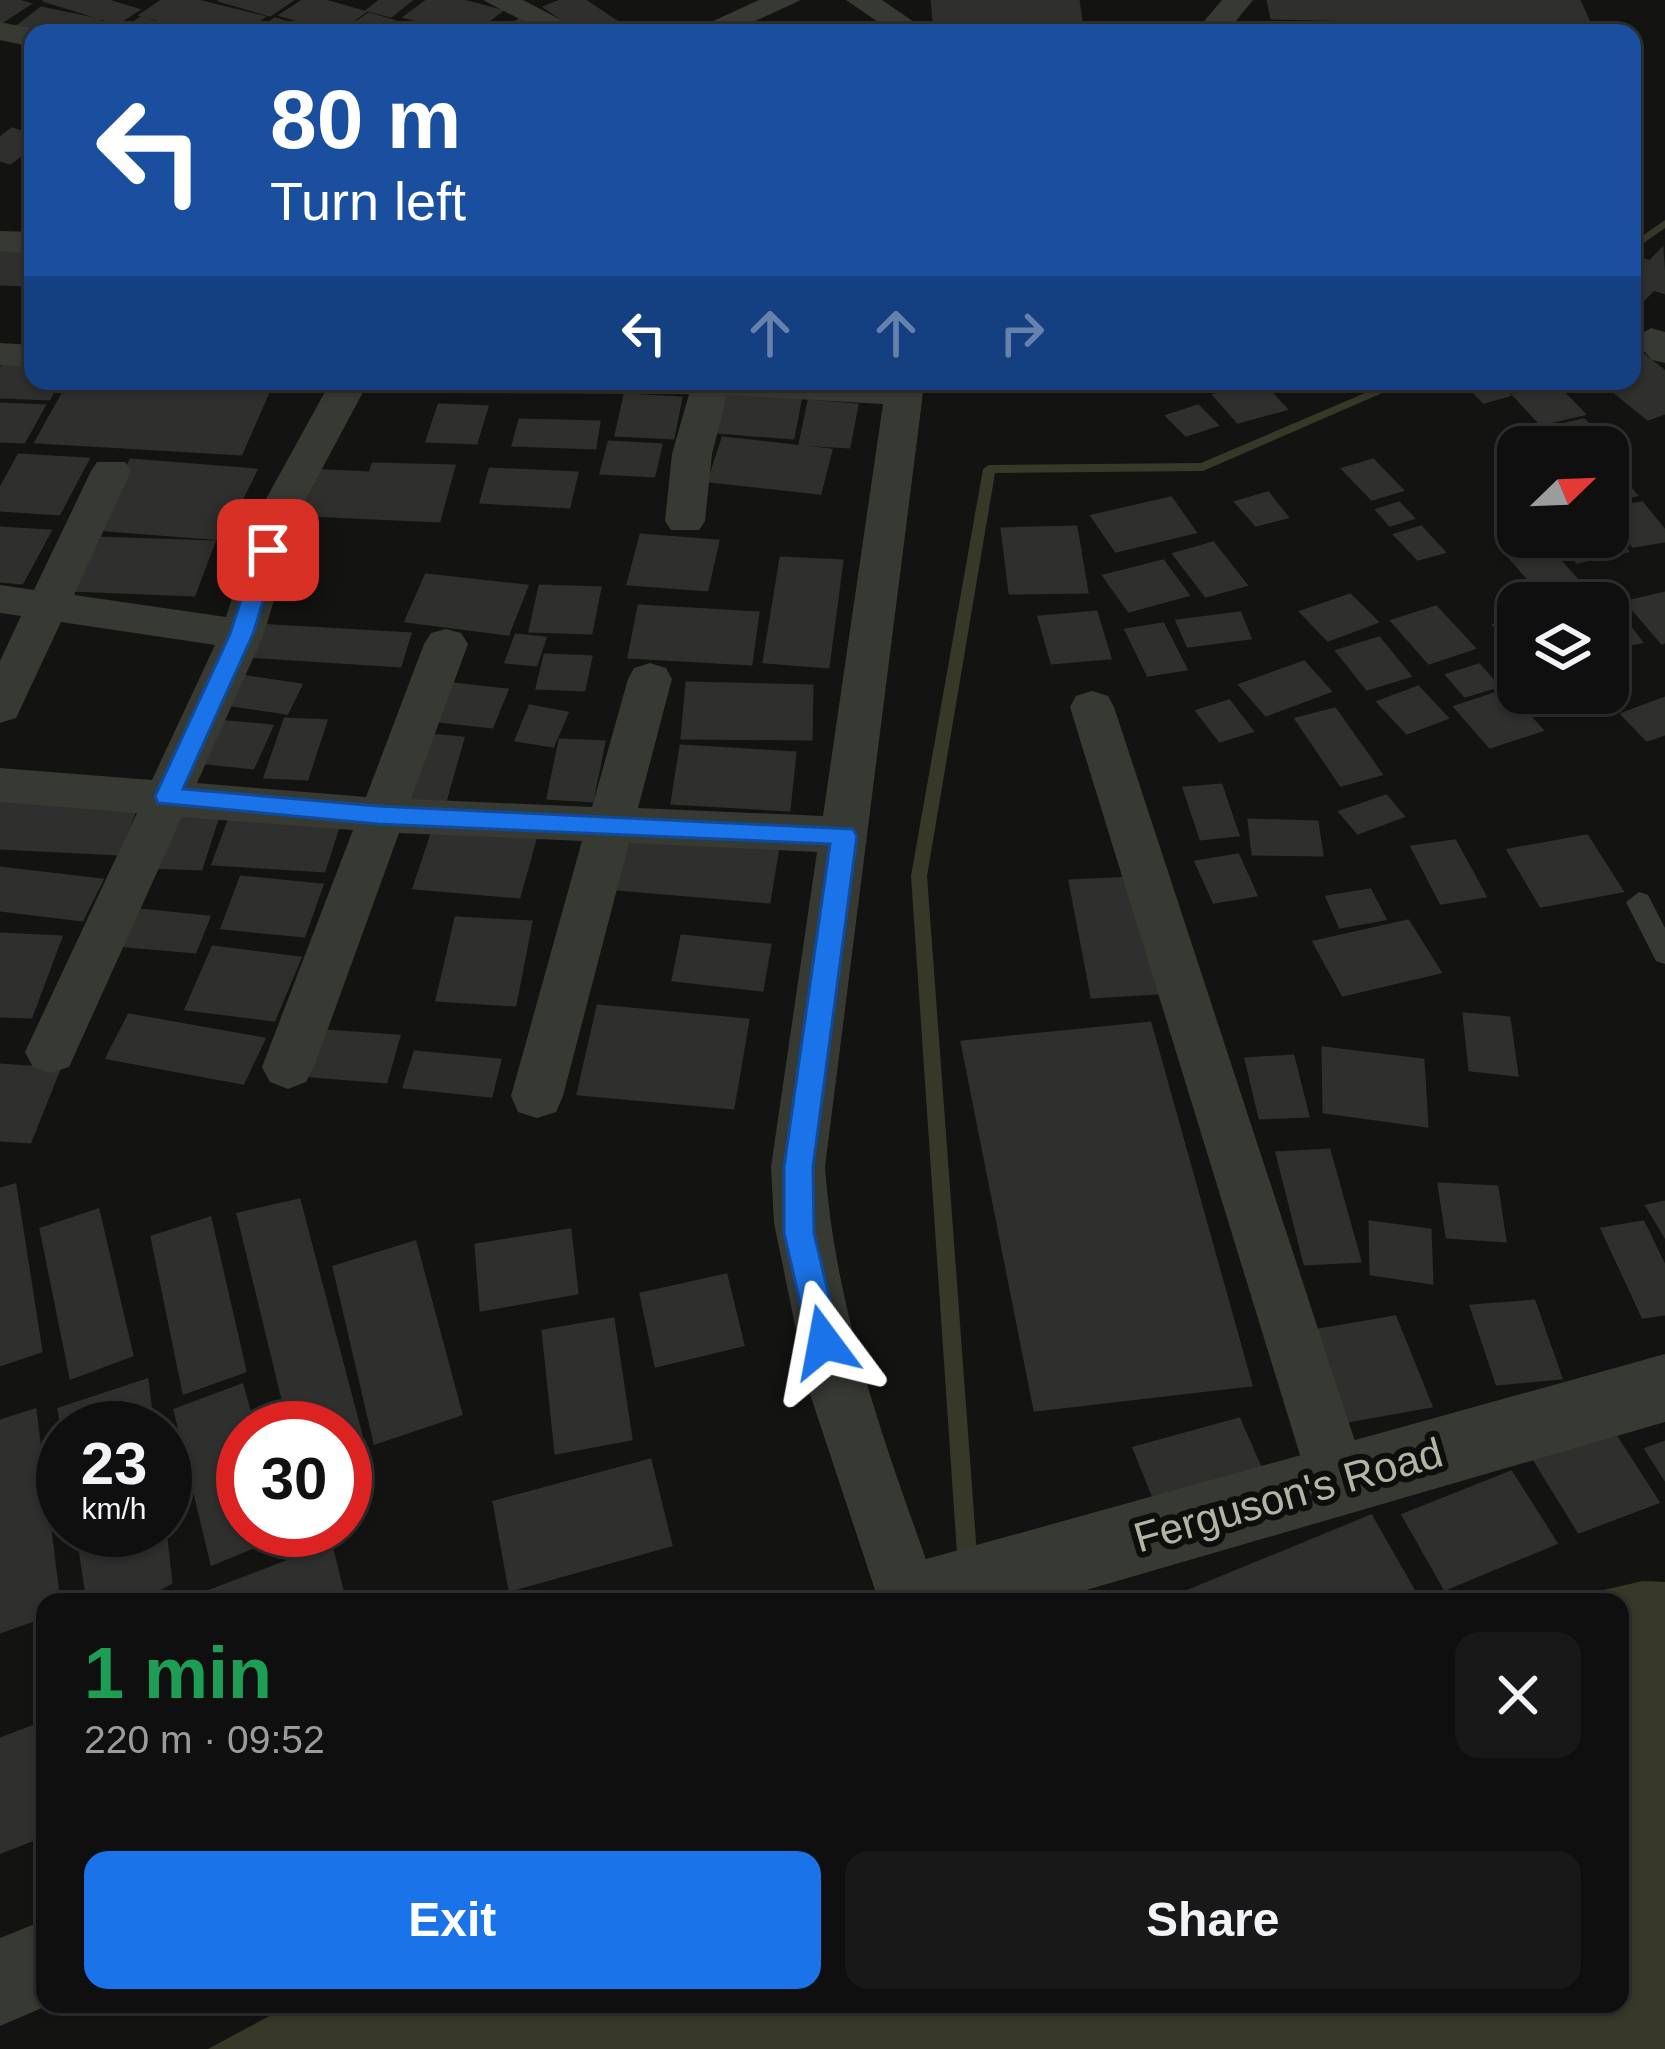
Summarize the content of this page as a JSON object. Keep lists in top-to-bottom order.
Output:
{
  "streets": {
    "street": ["Ferguson's Road"]
  },
  "north": "top right",
  "page": {
    "turn": ["80 m", "Turn left"],
    "speed": "23 km/h",
    "limit": "30",
    "heading": ["1 min", "220 m · 09:52"],
    "buttons": ["Exit", "Share"]
  }
}
